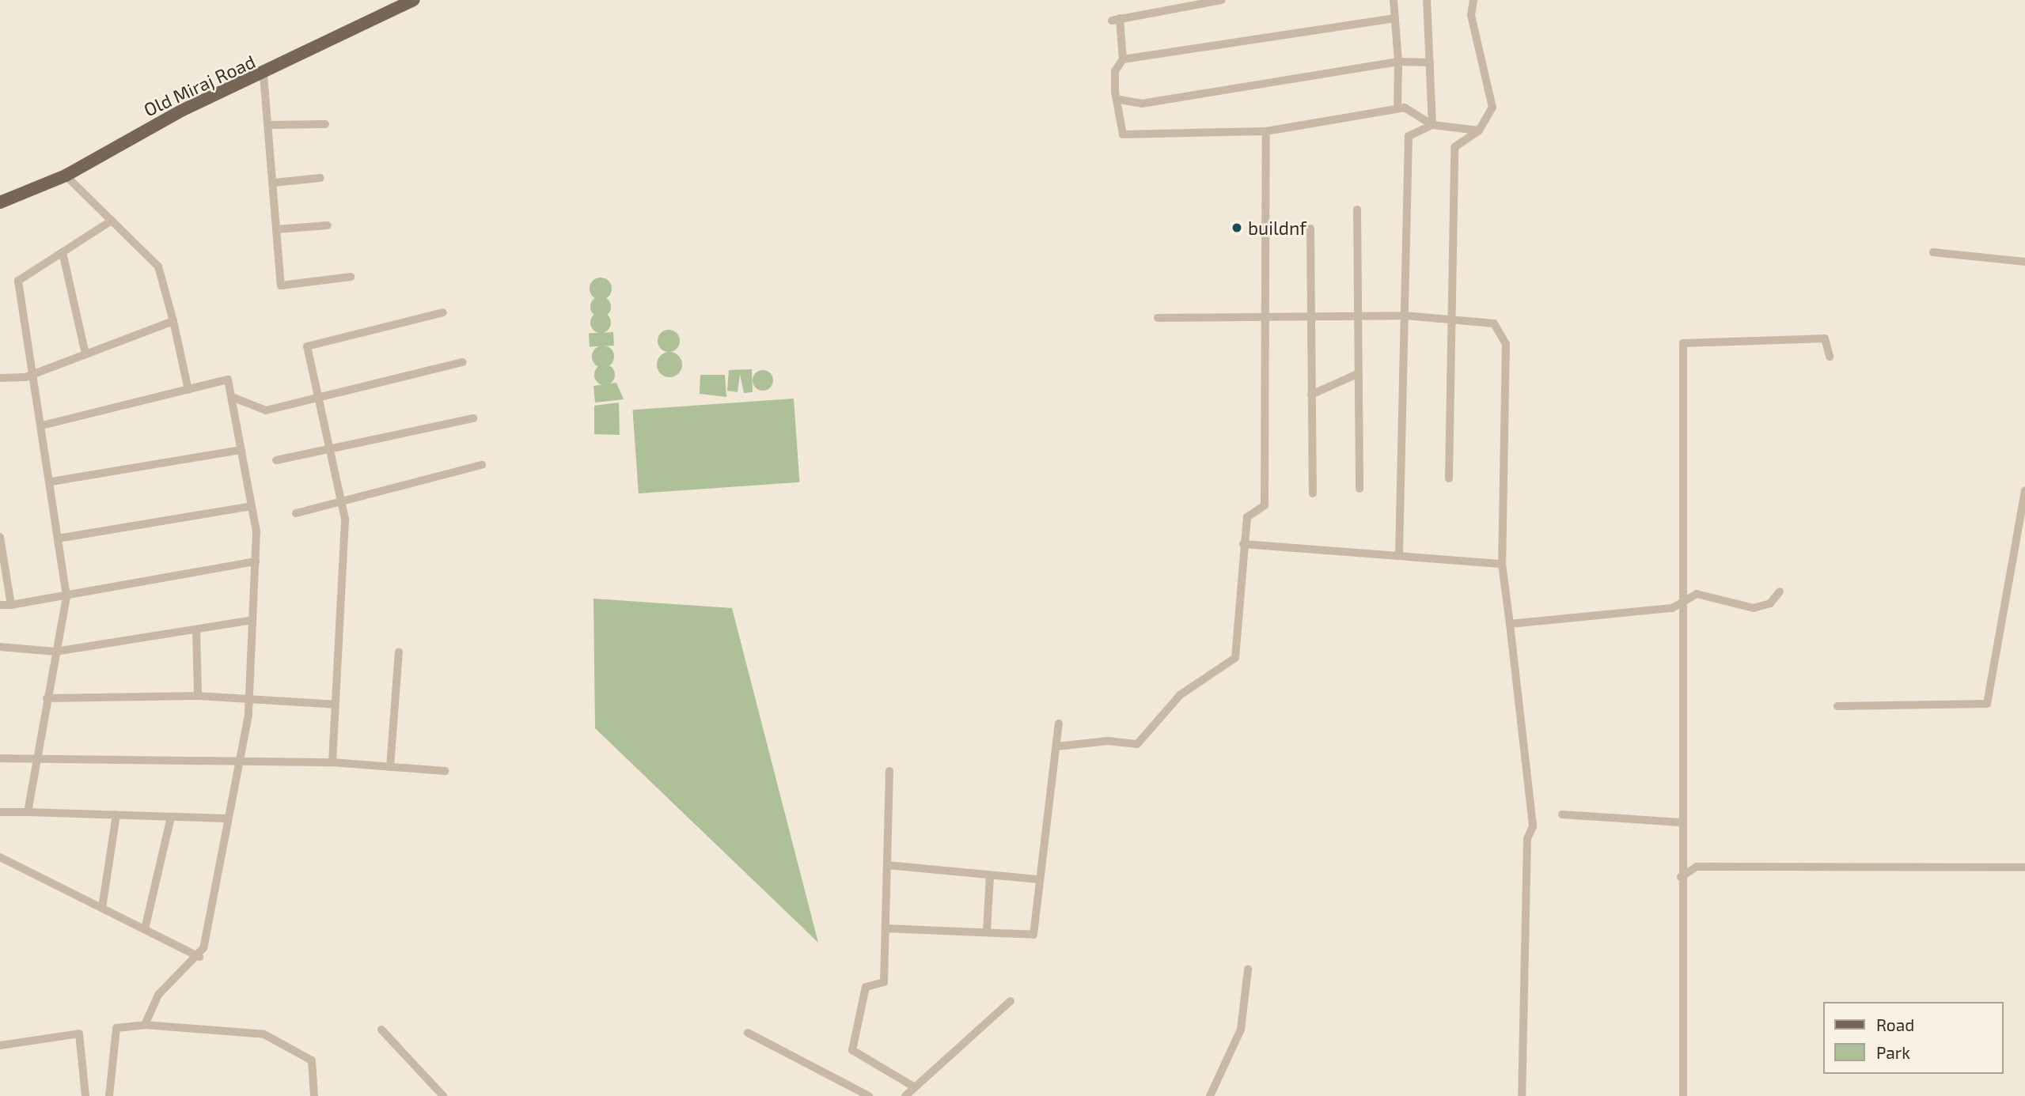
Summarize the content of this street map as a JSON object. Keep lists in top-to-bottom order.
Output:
{
  "streets": {
    "main road": ["Old Miraj Road"]
  },
  "places": ["buildnf"],
  "legend": ["Road", "Park"]
}
